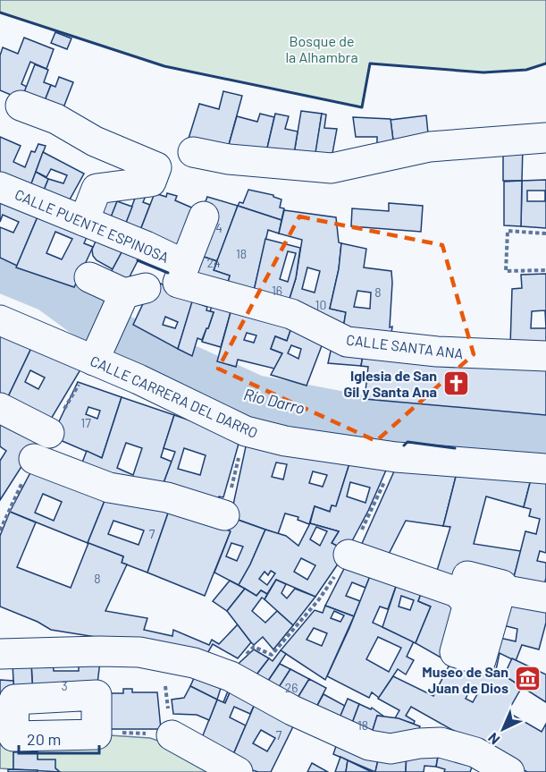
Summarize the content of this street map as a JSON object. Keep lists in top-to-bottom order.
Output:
{
  "streets": {
    "street": ["CALLE PUENTE ESPINOSA", "CALLE SANTA ANA", "CALLE CARRERA DEL DARRO"]
  },
  "crossings": [
    ["CALLE PUENTE ESPINOSA", "CALLE SANTA ANA"]
  ],
  "water": ["Río Darro"],
  "parks": ["Bosque de la Alhambra"],
  "places": {
    "church": ["Iglesia de San Gil y Santa Ana"],
    "museum": ["Museo de San Juan de Dios"]
  },
  "house_numbers": [
    "4",
    "18",
    "24",
    "16",
    "8",
    "10",
    "17",
    "7",
    "8",
    "3",
    "26",
    "18",
    "7"
  ],
  "scale_bar": "20 m",
  "north": "bottom left"
}
